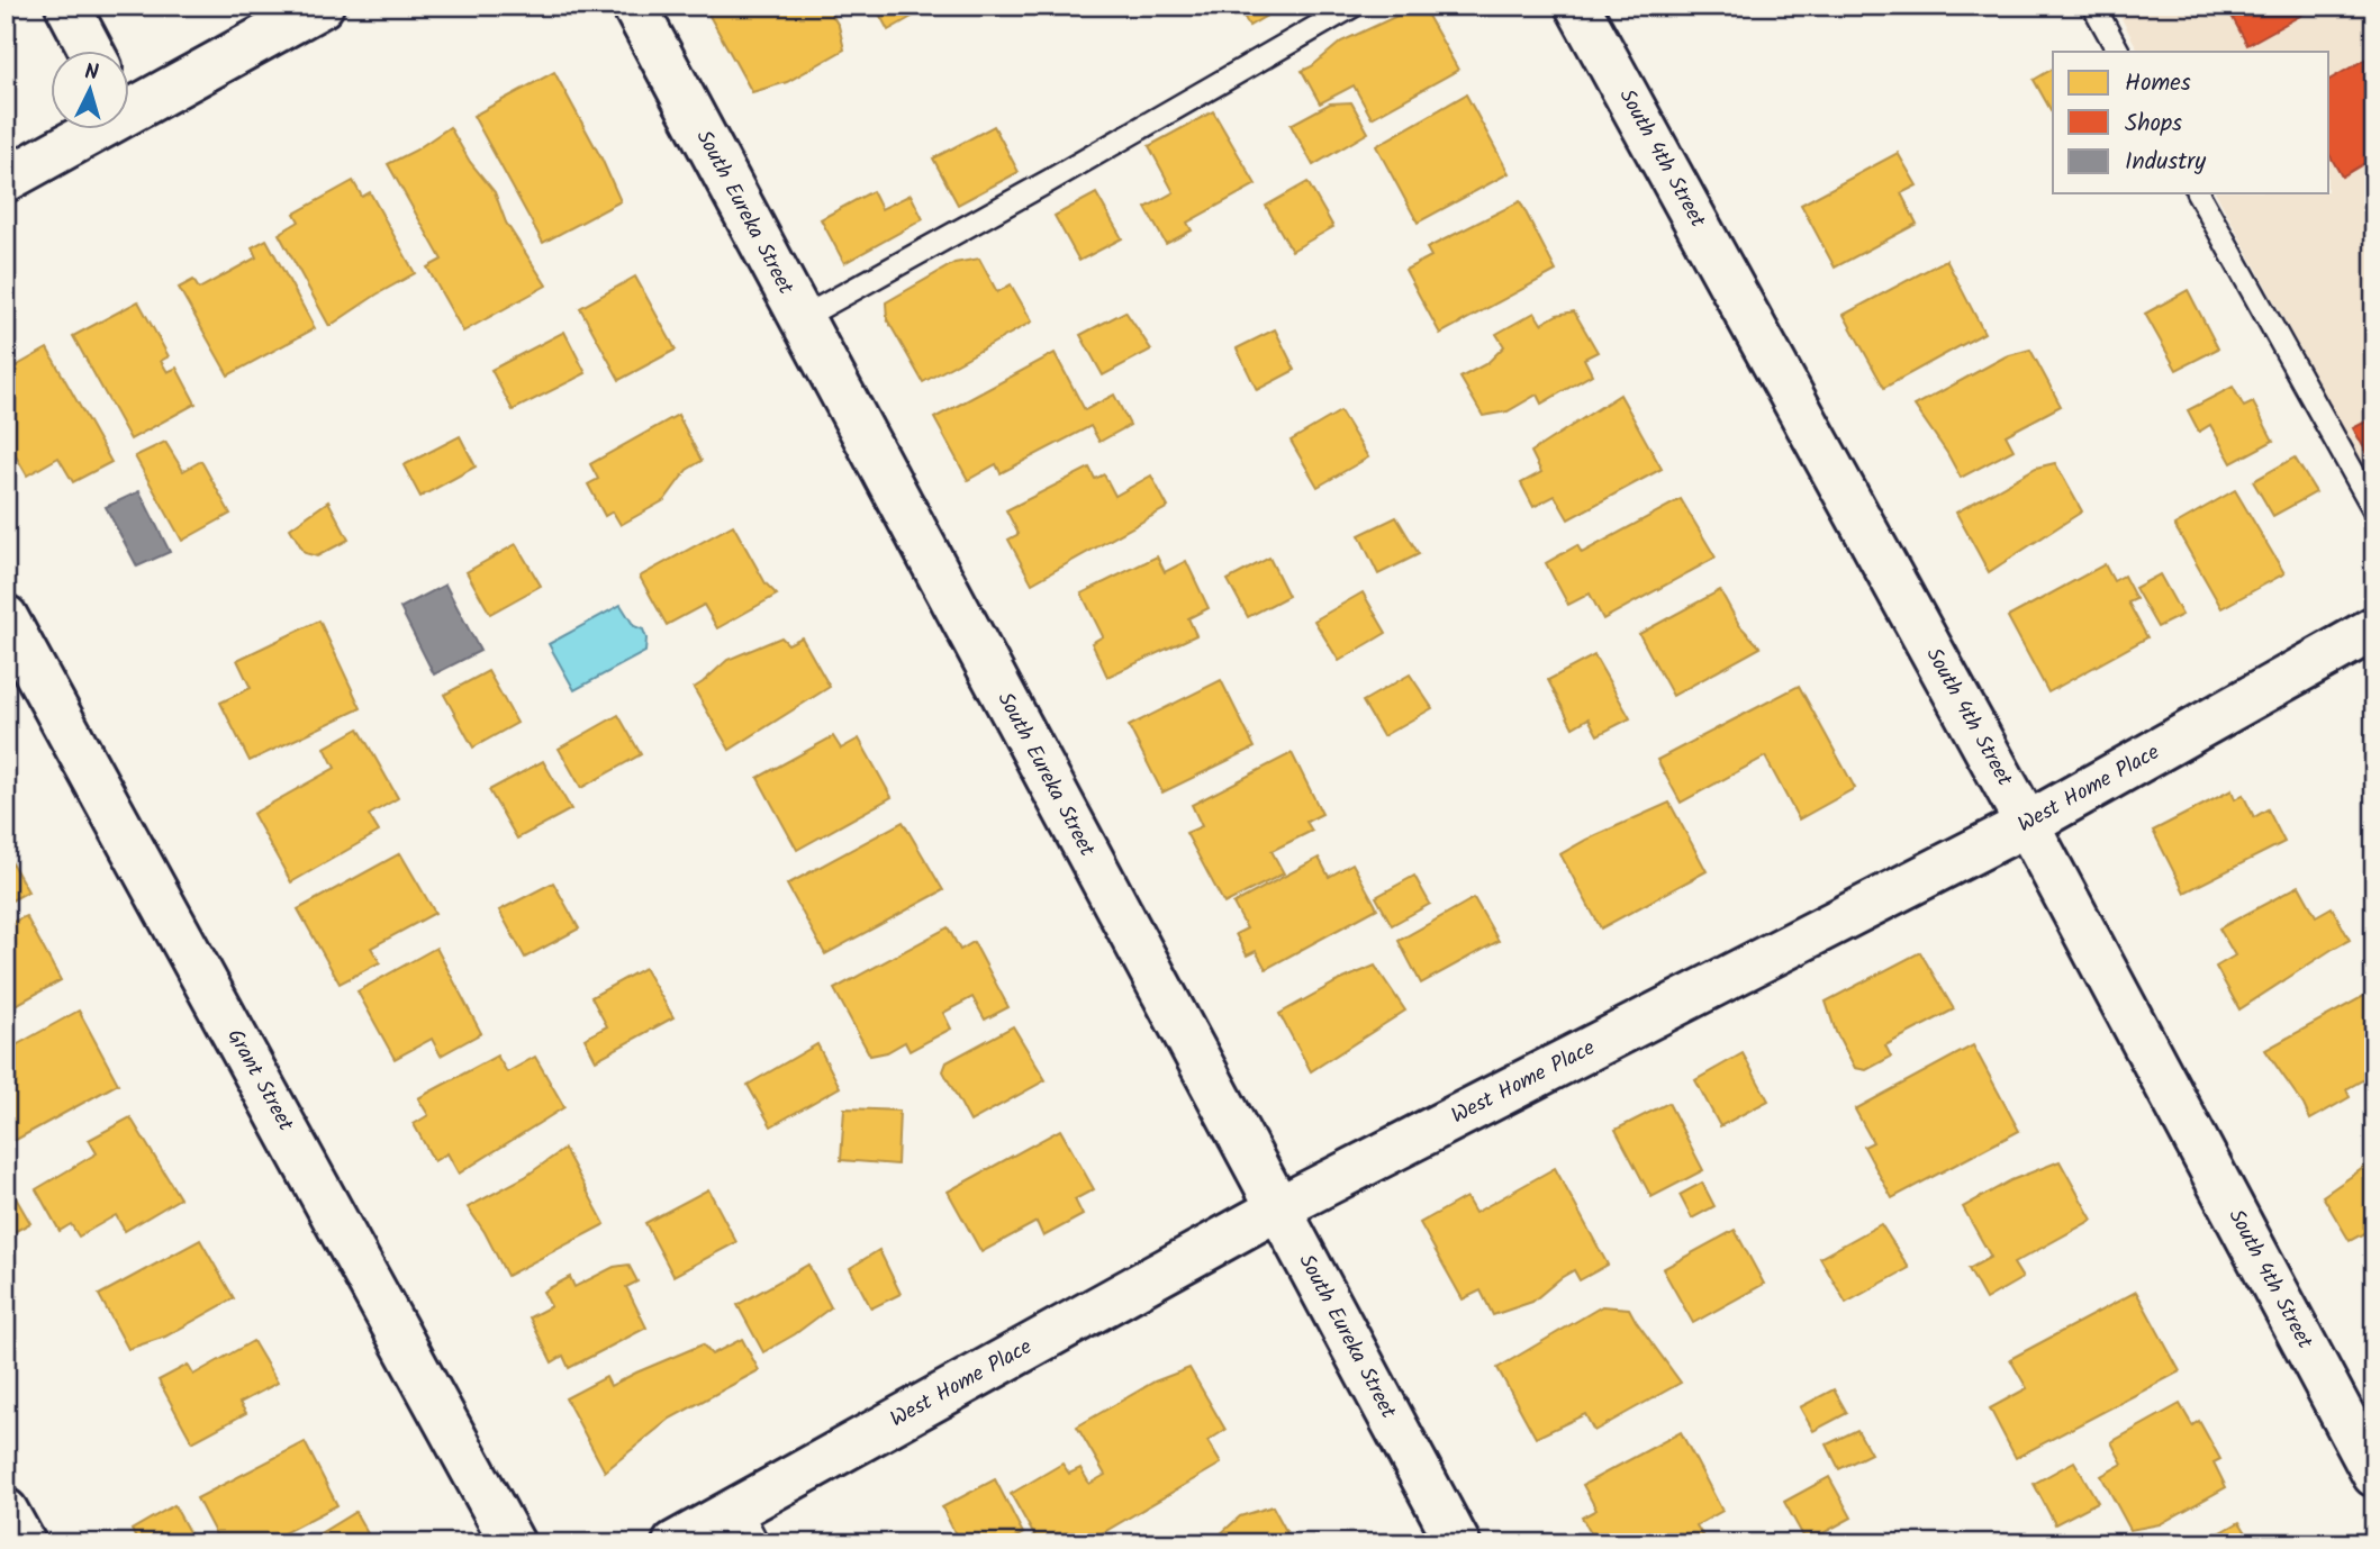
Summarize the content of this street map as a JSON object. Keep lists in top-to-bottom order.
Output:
{
  "streets": {
    "street": [
      "South 4th Street",
      "South Eureka Street",
      "West Home Place",
      "Grant Street"
    ]
  },
  "crossings": [
    ["South 4th Street", "West Home Place"],
    ["South Eureka Street", "West Home Place"]
  ],
  "legend": ["Homes", "Shops", "Industry"],
  "north": "top"
}
